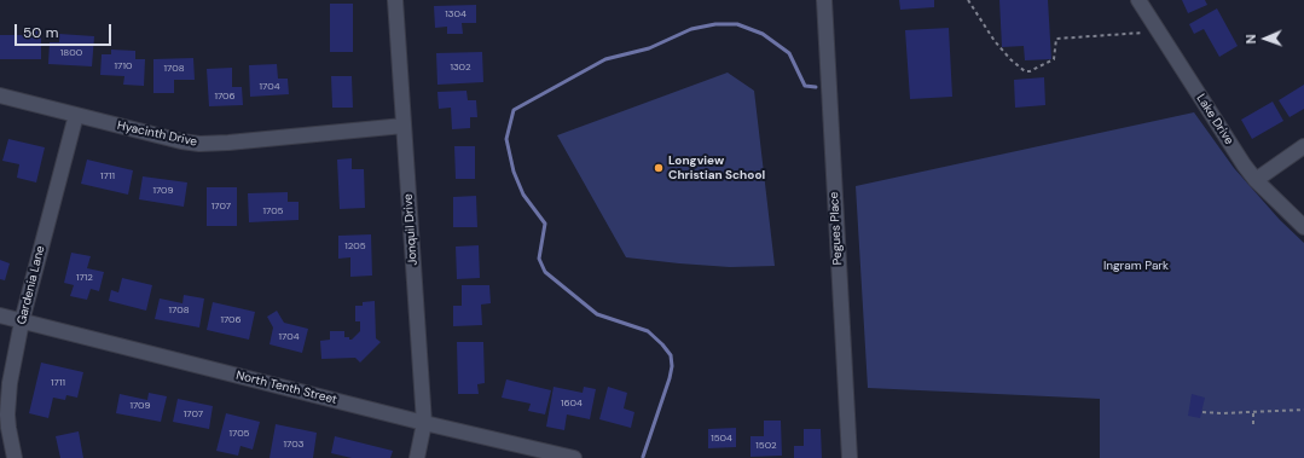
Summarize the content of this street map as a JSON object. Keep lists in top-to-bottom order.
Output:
{
  "streets": {
    "street": [
      "Lake Drive",
      "Hyacinth Drive",
      "Pegues Place",
      "Jonquil Drive",
      "Gardenia Lane",
      "North Tenth Street"
    ]
  },
  "crossings": [
    ["Hyacinth Drive", "Jonquil Drive"],
    ["Hyacinth Drive", "Gardenia Lane"],
    ["Jonquil Drive", "North Tenth Street"],
    ["Gardenia Lane", "North Tenth Street"]
  ],
  "parks": ["Ingram Park"],
  "places": ["Longview Christian School"],
  "house_numbers": [
    "1304",
    "1800",
    "1710",
    "1302",
    "1708",
    "1704",
    "1706",
    "1711",
    "1709",
    "1707",
    "1705",
    "1205",
    "1712",
    "1708",
    "1706",
    "1704",
    "1711",
    "1604",
    "1709",
    "1707",
    "1705",
    "1504",
    "1703",
    "1502"
  ],
  "scale_bar": "50 m",
  "north": "left"
}
